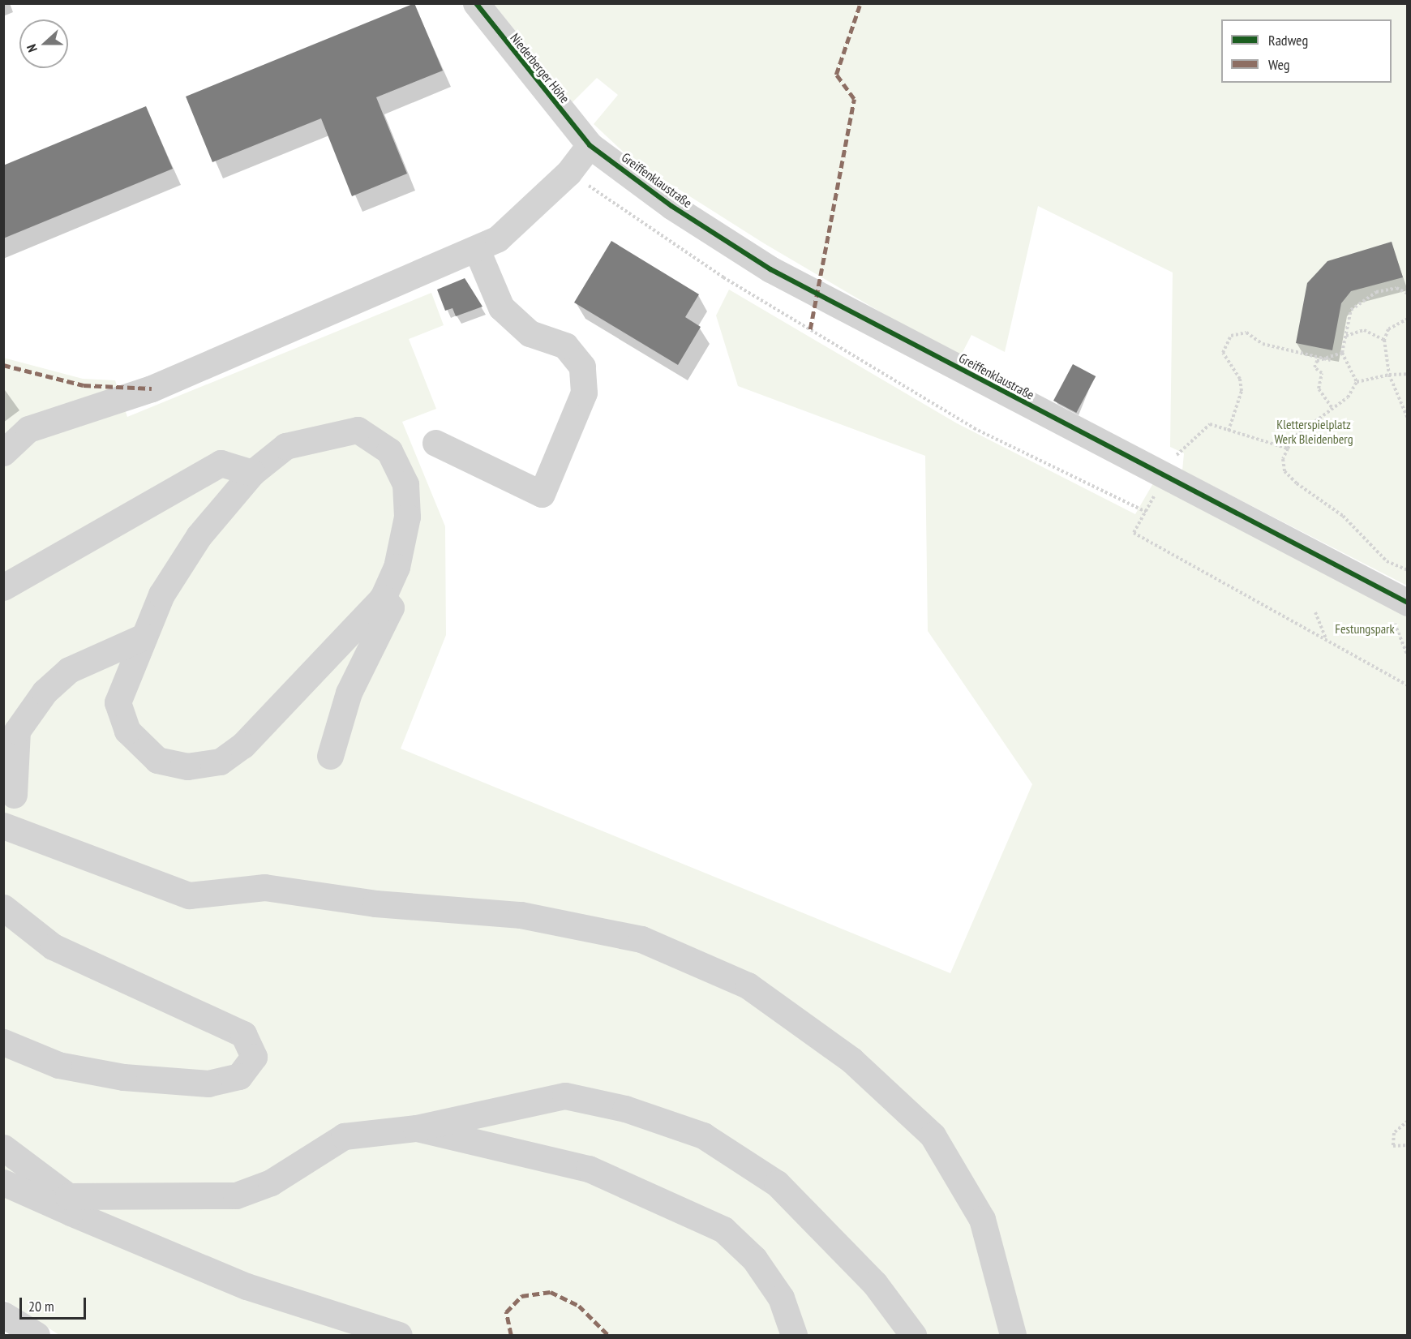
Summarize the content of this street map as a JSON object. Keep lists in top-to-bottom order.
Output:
{
  "streets": {
    "street": ["Niederberger Höhe", "Greiffenklaustraße"]
  },
  "crossings": [
    ["Niederberger Höhe", "Greiffenklaustraße"]
  ],
  "parks": ["Kletterspielplatz Werk Bleidenberg", "Festungspark"],
  "legend": ["Radweg", "Weg"],
  "scale_bar": "20 m",
  "north": "left"
}
